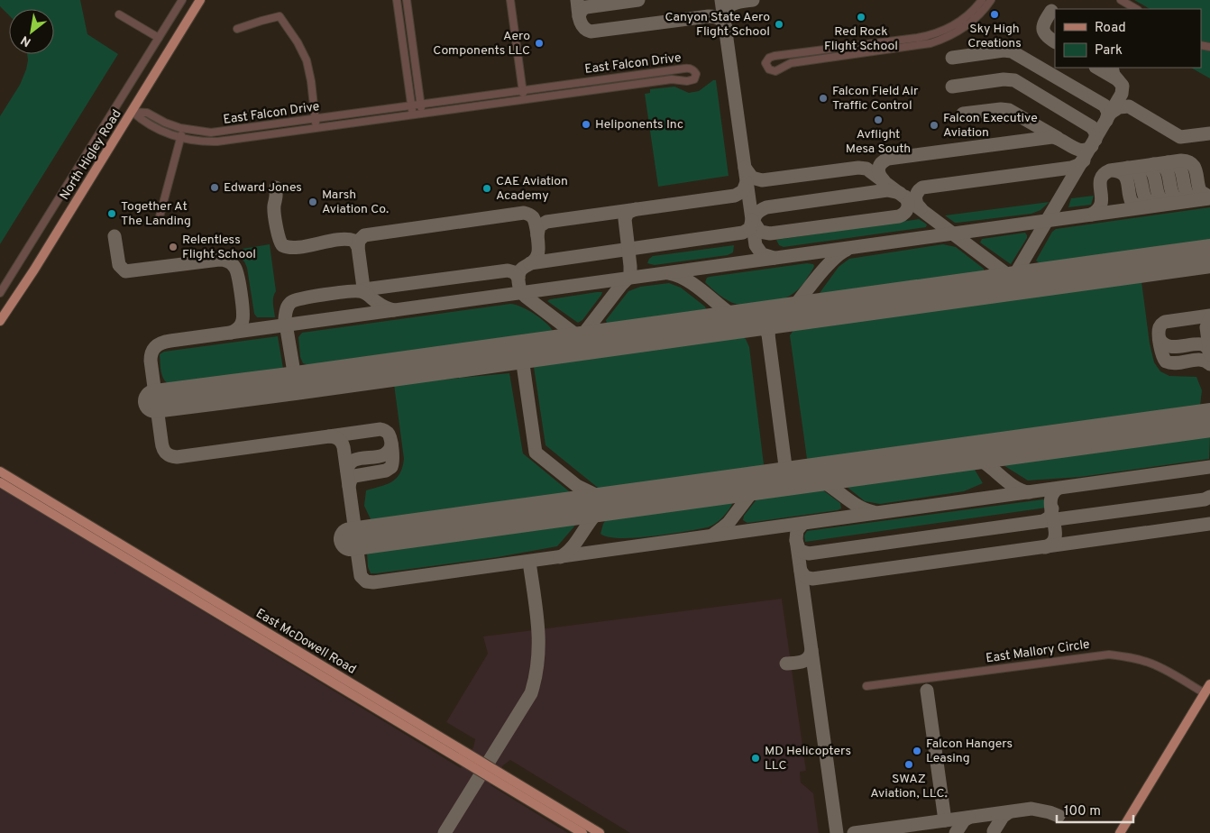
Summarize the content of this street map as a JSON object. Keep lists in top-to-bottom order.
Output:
{
  "streets": {
    "main road": ["North Higley Road", "East McDowell Road"],
    "street": ["East Falcon Drive", "East Mallory Circle"]
  },
  "crossings": [
    ["East Falcon Drive", "North Higley Road"]
  ],
  "places": [
    "Sky High Creations",
    "Red Rock Flight School",
    "Canyon State Aero Flight School",
    "Aero Components LLC",
    "Falcon Field Air Traffic Control",
    "Avflight Mesa South",
    "Heliponents Inc",
    "Falcon Executive Aviation",
    "Edward Jones",
    "CAE Aviation Academy",
    "Marsh Aviation Co.",
    "Together At The Landing",
    "Relentless Flight School",
    "Falcon Hangers Leasing",
    "MD Helicopters LLC",
    "SWAZ Aviation, LLC."
  ],
  "legend": ["Road", "Park"],
  "scale_bar": "100 m",
  "north": "bottom left"
}
